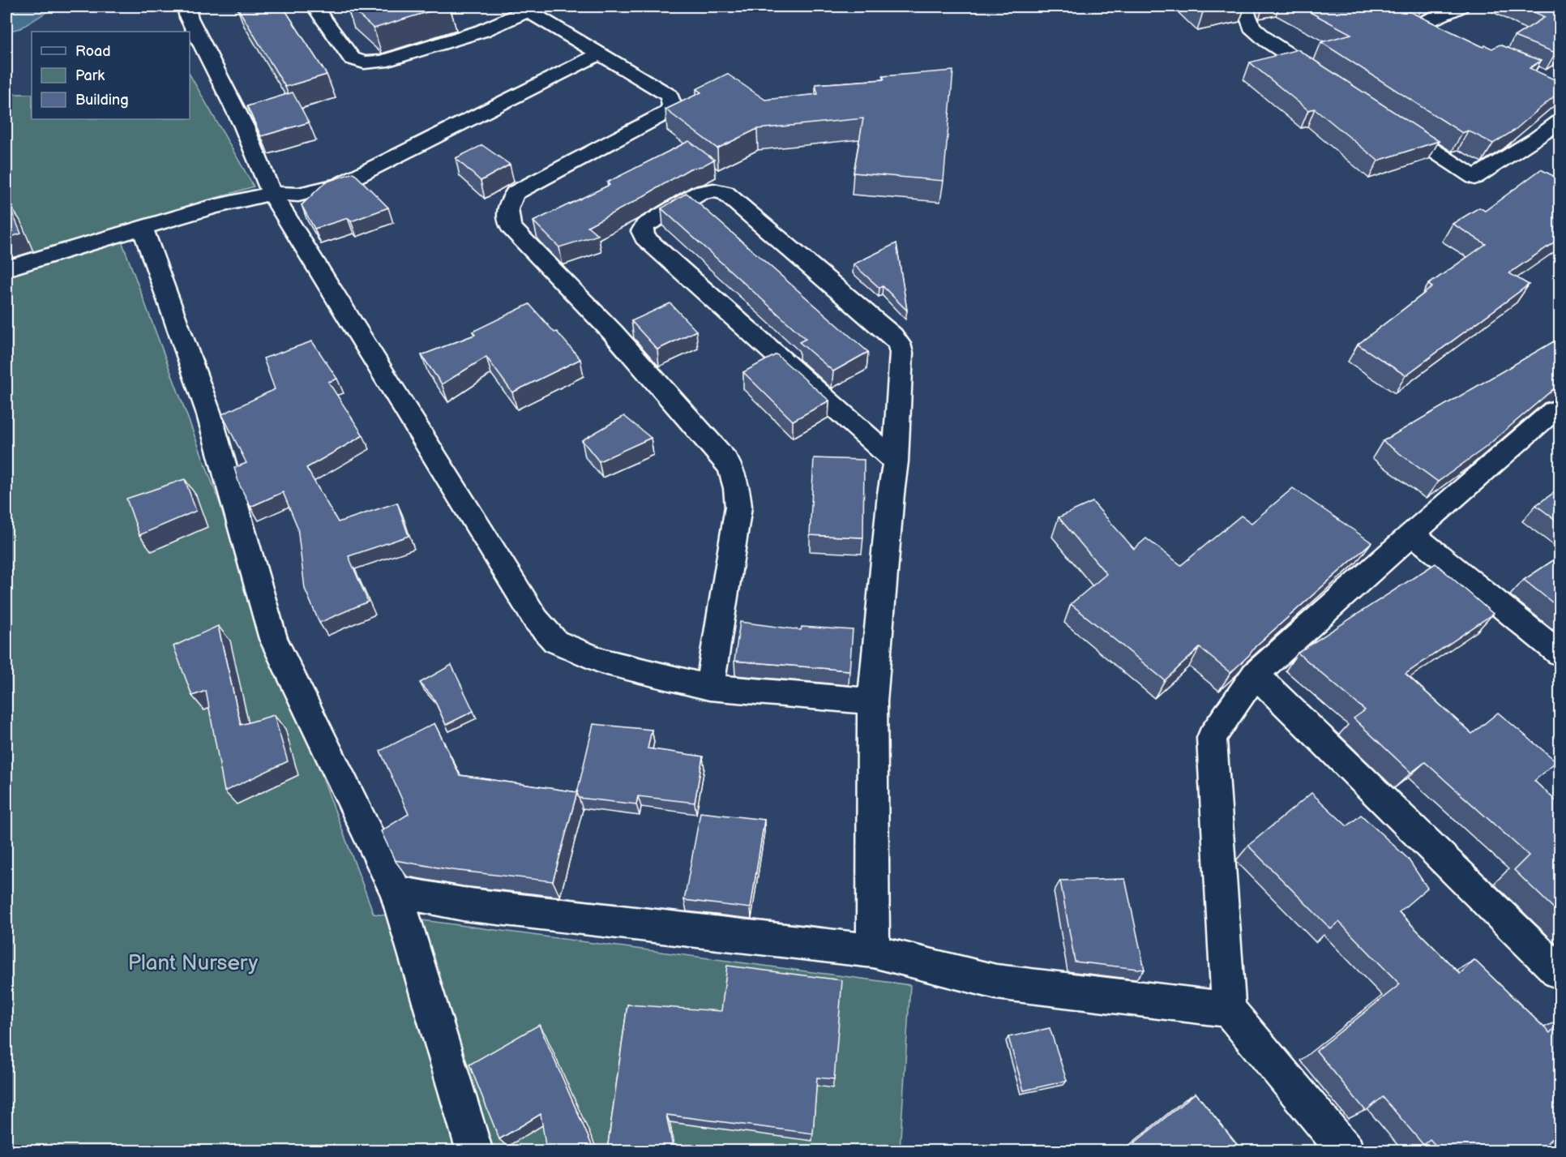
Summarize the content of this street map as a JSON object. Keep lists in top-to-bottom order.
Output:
{
  "parks": ["Plant Nursery"],
  "legend": ["Road", "Park", "Building"]
}
